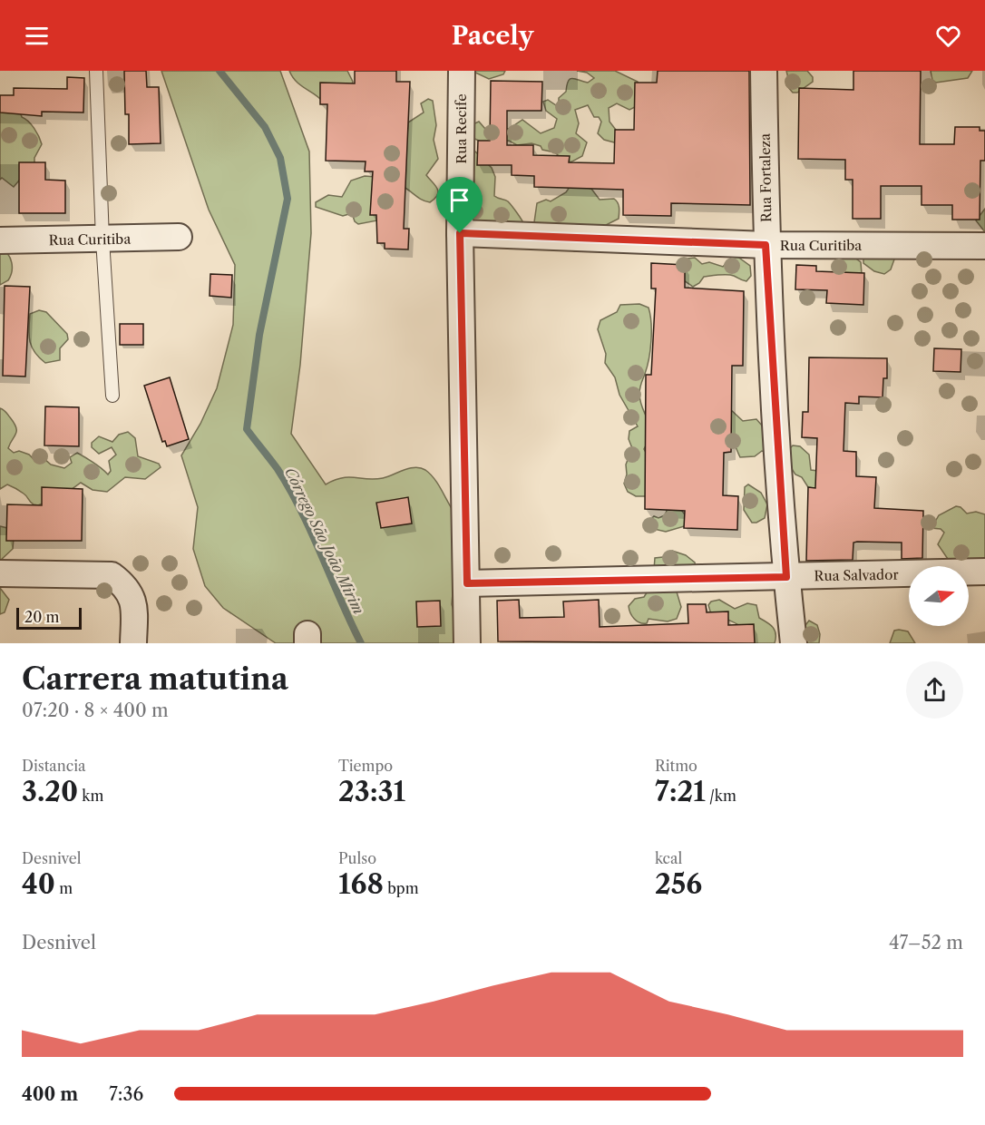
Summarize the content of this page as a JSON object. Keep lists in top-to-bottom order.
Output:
{
  "streets": {
    "street": [
      "Rua Recife",
      "Rua Fortaleza",
      "Rua Curitiba",
      "Rua Salvador"
    ]
  },
  "crossings": [
    ["Rua Recife", "Rua Curitiba"],
    ["Rua Recife", "Rua Salvador"],
    ["Rua Fortaleza", "Rua Curitiba"],
    ["Rua Fortaleza", "Rua Salvador"]
  ],
  "water": ["Córrego São João Mirim"],
  "scale_bar": "20 m",
  "north": "right",
  "page": {
    "header": "Pacely",
    "scale": "20 m",
    "heading": ["Carrera matutina", "07:20 · 8 × 400 m"],
    "stats": [
      ["Distancia", "3.20 km"],
      ["Tiempo", "23:31"],
      ["Ritmo", "7:21 /km"],
      ["Desnivel", "40 m"],
      ["Pulso", "168 bpm"],
      ["kcal", "256"]
    ],
    "chart": ["Desnivel", "47–52 m"],
    "list": [
      {
        "name": "400 m",
        "note": "7:36"
      }
    ]
  }
}
